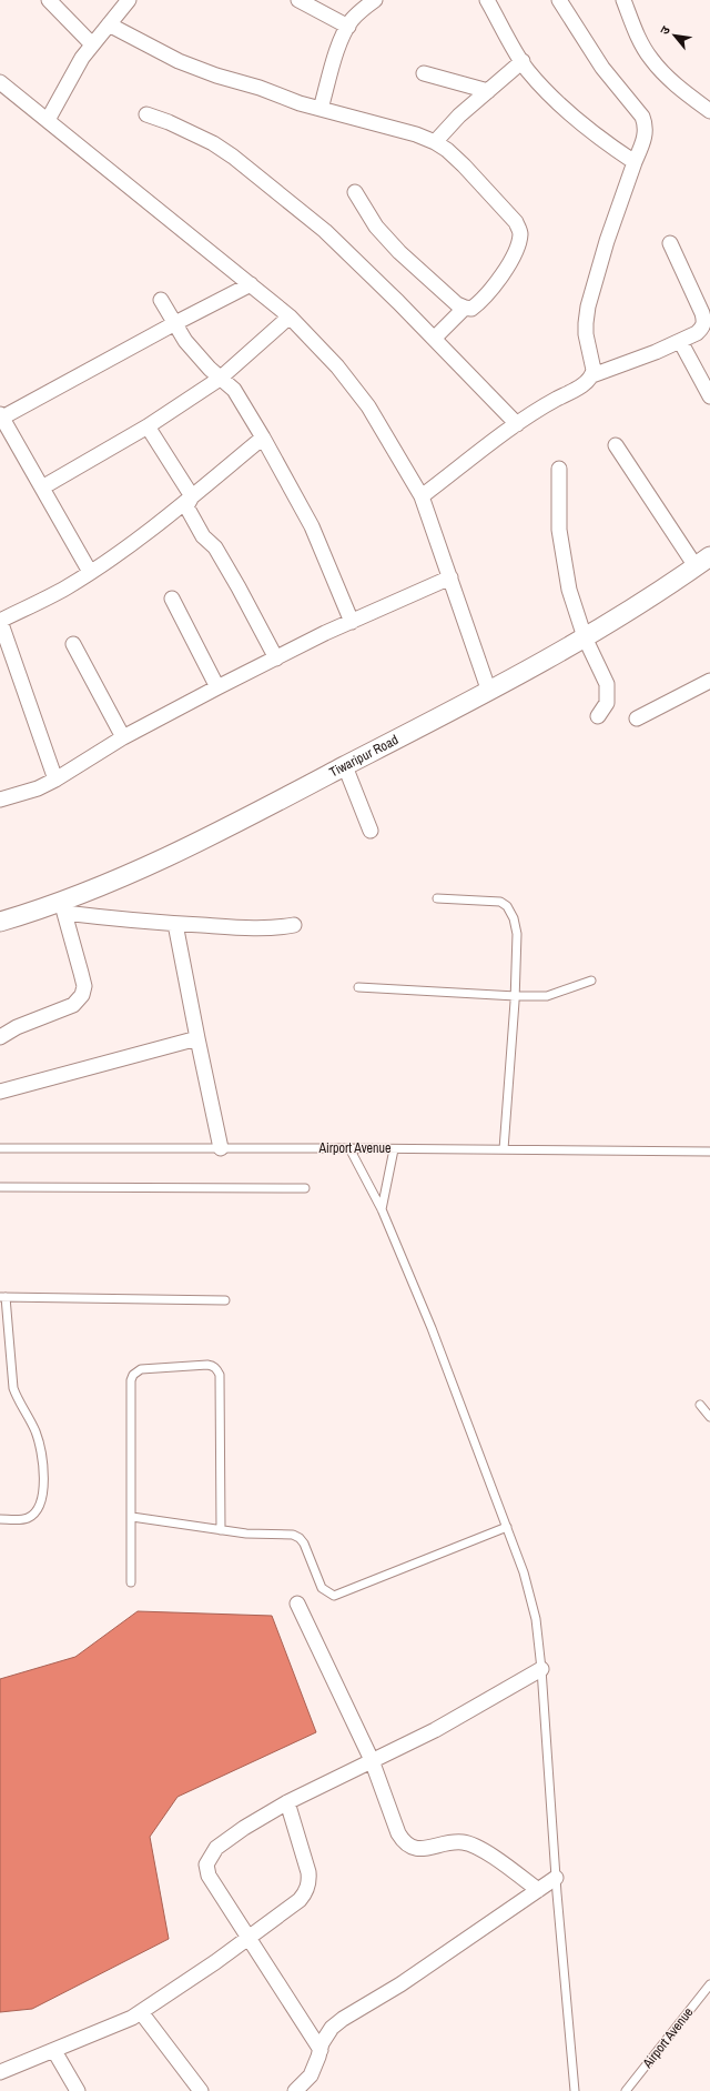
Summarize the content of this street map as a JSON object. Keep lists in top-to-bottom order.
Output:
{
  "streets": {
    "street": ["Tiwaripur Road"],
    "lane": ["Airport Avenue"]
  },
  "north": "top left"
}
